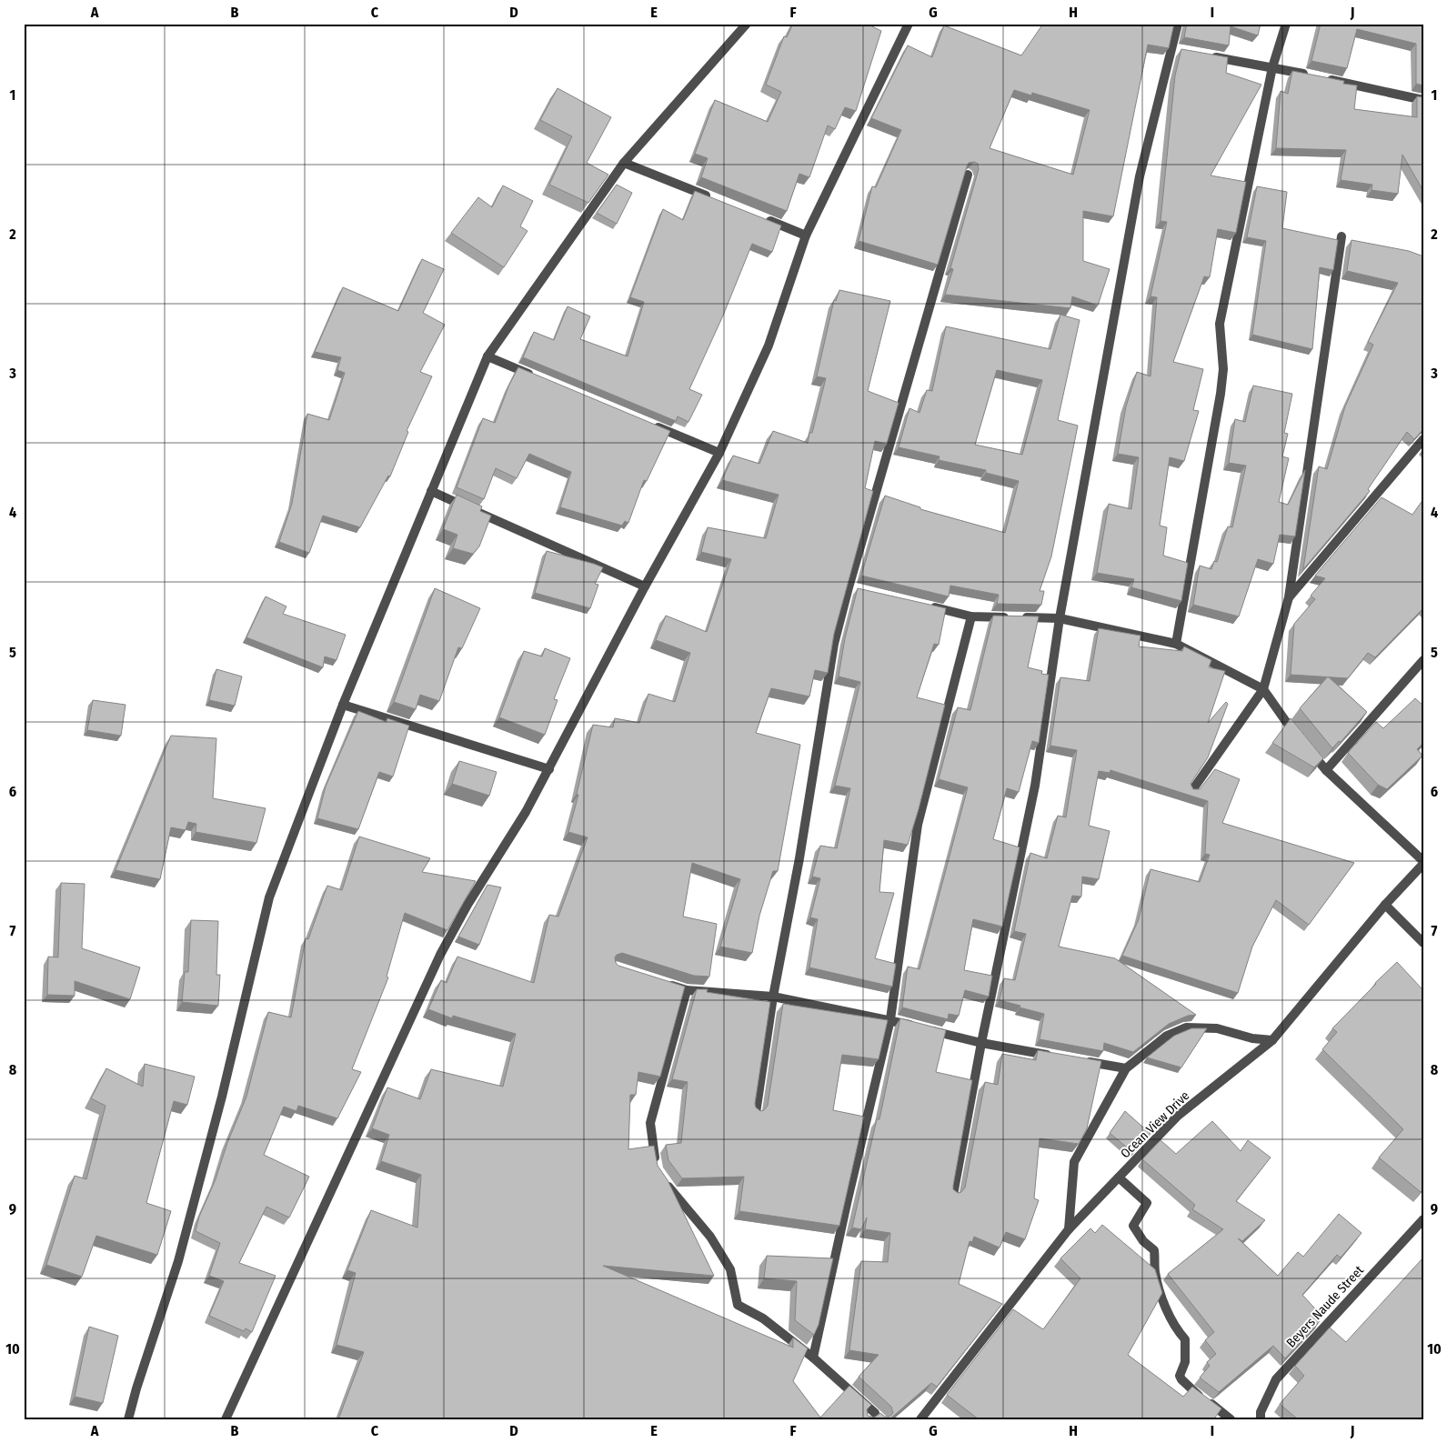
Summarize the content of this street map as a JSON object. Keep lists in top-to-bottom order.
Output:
{
  "streets": {
    "street": ["Ocean View Drive", "Beyers Naude Street"]
  },
  "grid": {
    "columns": [
      "A",
      "B",
      "C",
      "D",
      "E",
      "F",
      "G",
      "H",
      "I",
      "J"
    ],
    "rows": [
      "1",
      "2",
      "3",
      "4",
      "5",
      "6",
      "7",
      "8",
      "9",
      "10"
    ]
  }
}
